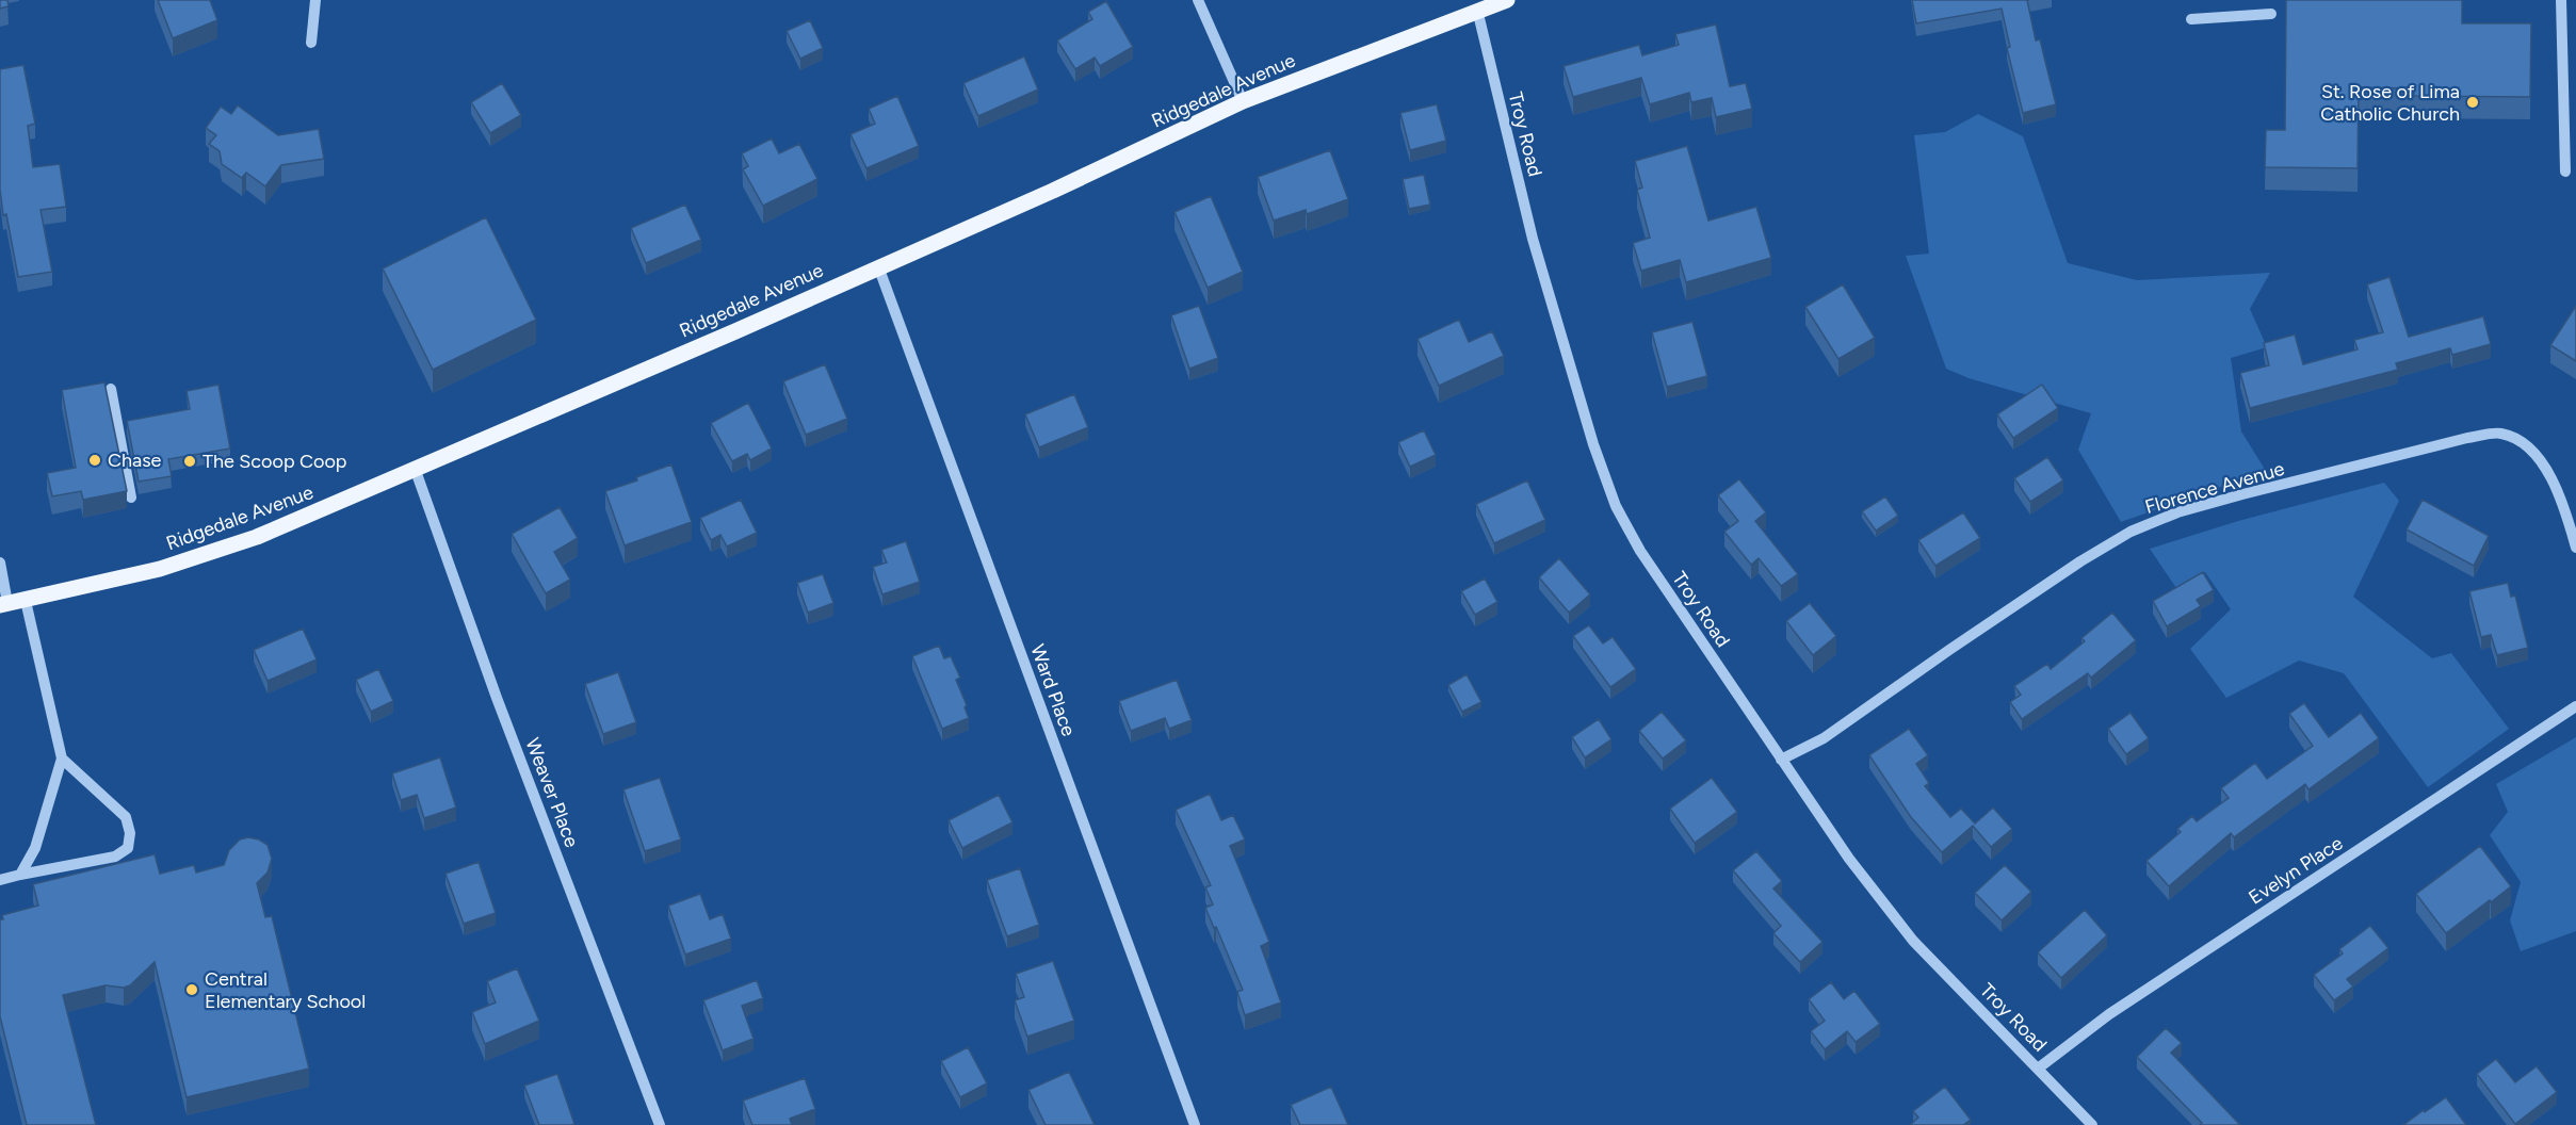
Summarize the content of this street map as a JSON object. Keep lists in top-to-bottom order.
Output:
{
  "streets": {
    "main road": ["Ridgedale Avenue"],
    "street": [
      "Troy Road",
      "Florence Avenue",
      "Ward Place",
      "Weaver Place",
      "Evelyn Place"
    ]
  },
  "crossings": [
    ["Ridgedale Avenue", "Troy Road"],
    ["Ridgedale Avenue", "Ward Place"],
    ["Ridgedale Avenue", "Weaver Place"],
    ["Troy Road", "Florence Avenue"],
    ["Troy Road", "Evelyn Place"]
  ],
  "places": [
    "St. Rose of Lima Catholic Church",
    "Chase",
    "The Scoop Coop",
    "Central Elementary School"
  ]
}
